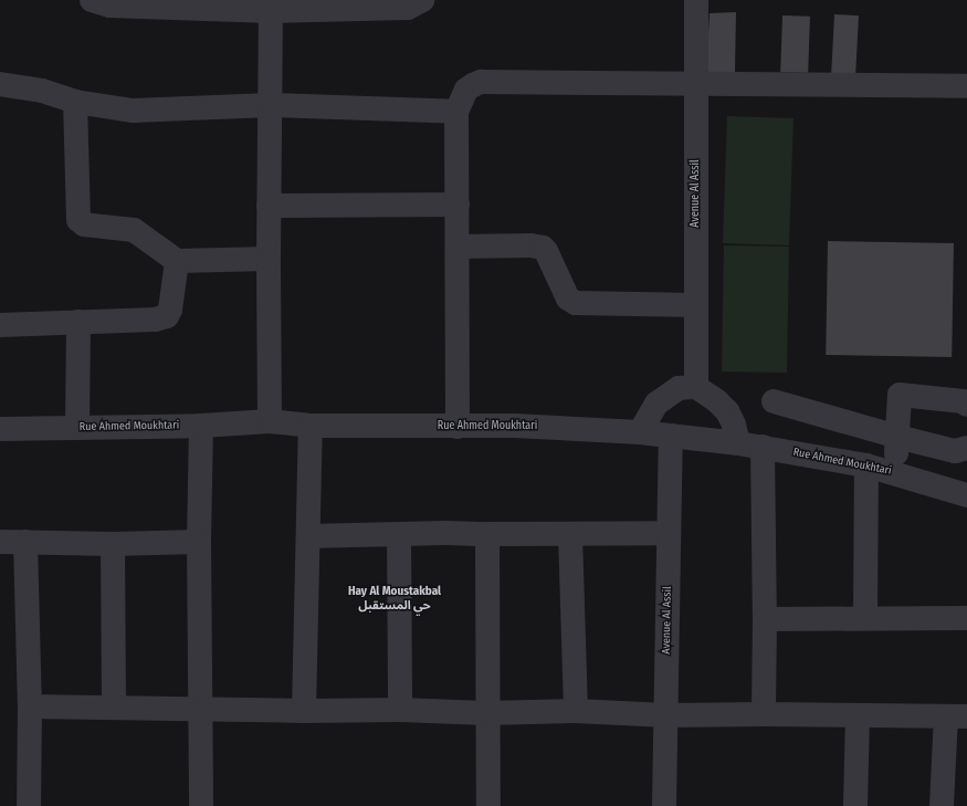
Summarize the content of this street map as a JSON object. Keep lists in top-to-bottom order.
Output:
{
  "streets": {
    "street": ["Avenue Al Assil", "Rue Ahmed Moukhtari"]
  },
  "crossings": [
    ["Avenue Al Assil", "Rue Ahmed Moukhtari"]
  ],
  "districts": ["Hay Al Moustakbal حي المستقبل"]
}
